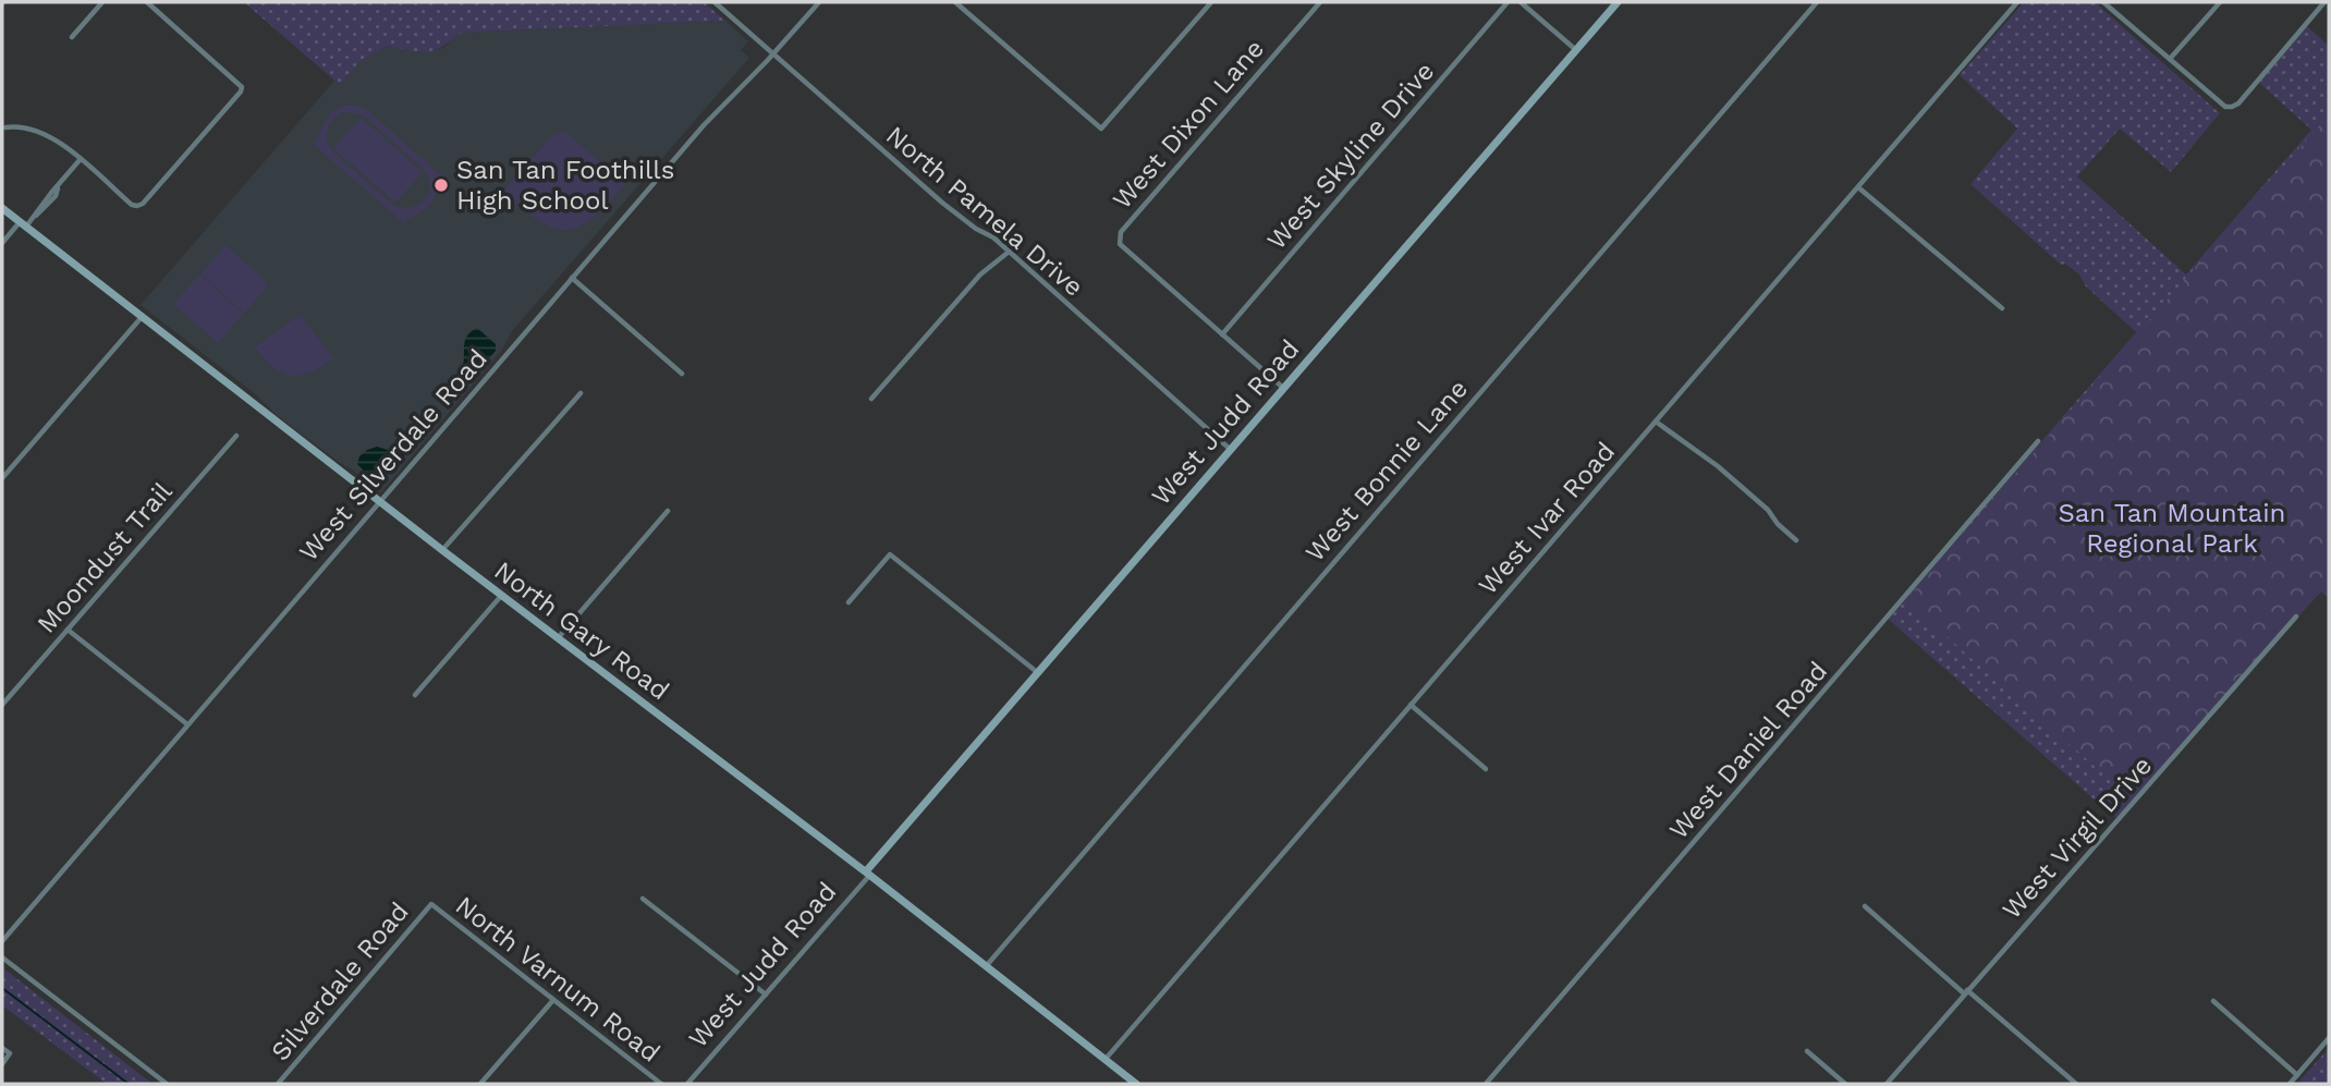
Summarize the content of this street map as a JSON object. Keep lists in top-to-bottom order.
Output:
{
  "streets": {
    "street": [
      "West Dixon Lane",
      "West Skyline Drive",
      "North Pamela Drive",
      "West Judd Road",
      "West Silverdale Road",
      "West Bonnie Lane",
      "West Ivar Road",
      "Moondust Trail",
      "North Gary Road",
      "West Daniel Road",
      "West Virgil Drive",
      "North Varnum Road",
      "Silverdale Road"
    ]
  },
  "crossings": [
    ["West Dixon Lane", "West Skyline Drive"],
    ["North Pamela Drive", "West Judd Road"],
    ["North Pamela Drive", "West Silverdale Road"],
    ["West Judd Road", "North Gary Road"],
    ["West Silverdale Road", "North Gary Road"],
    ["West Bonnie Lane", "North Gary Road"],
    ["West Ivar Road", "North Gary Road"],
    ["North Varnum Road", "Silverdale Road"]
  ],
  "parks": ["San Tan Mountain Regional Park"],
  "places": ["San Tan Foothills High School"]
}
